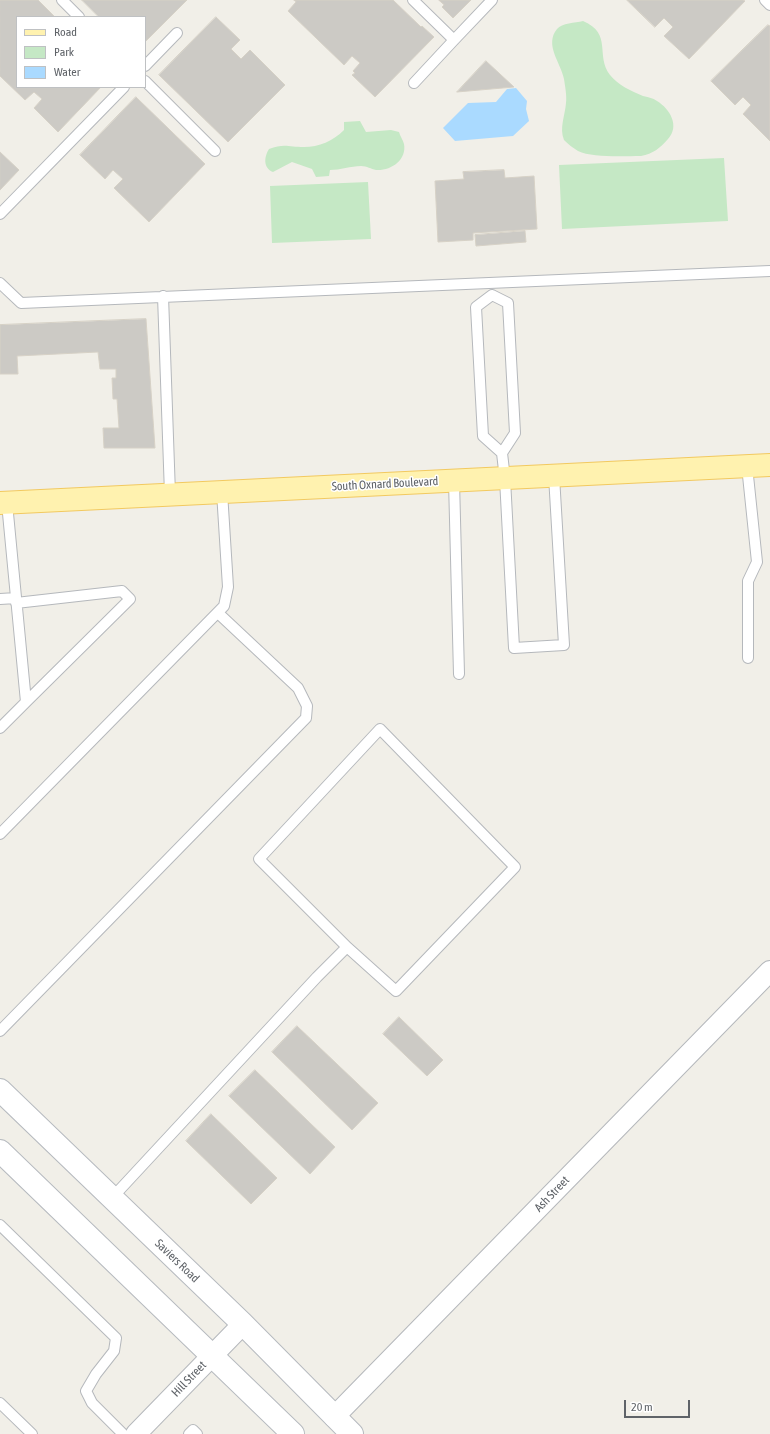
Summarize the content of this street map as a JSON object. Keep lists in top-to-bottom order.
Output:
{
  "streets": {
    "main road": ["South Oxnard Boulevard", "Saviers Road"],
    "street": ["Ash Street", "Hill Street"]
  },
  "crossings": [
    ["Ash Street", "Saviers Road"],
    ["Saviers Road", "Hill Street"]
  ],
  "legend": ["Road", "Park", "Water"],
  "scale_bar": "20 m"
}
